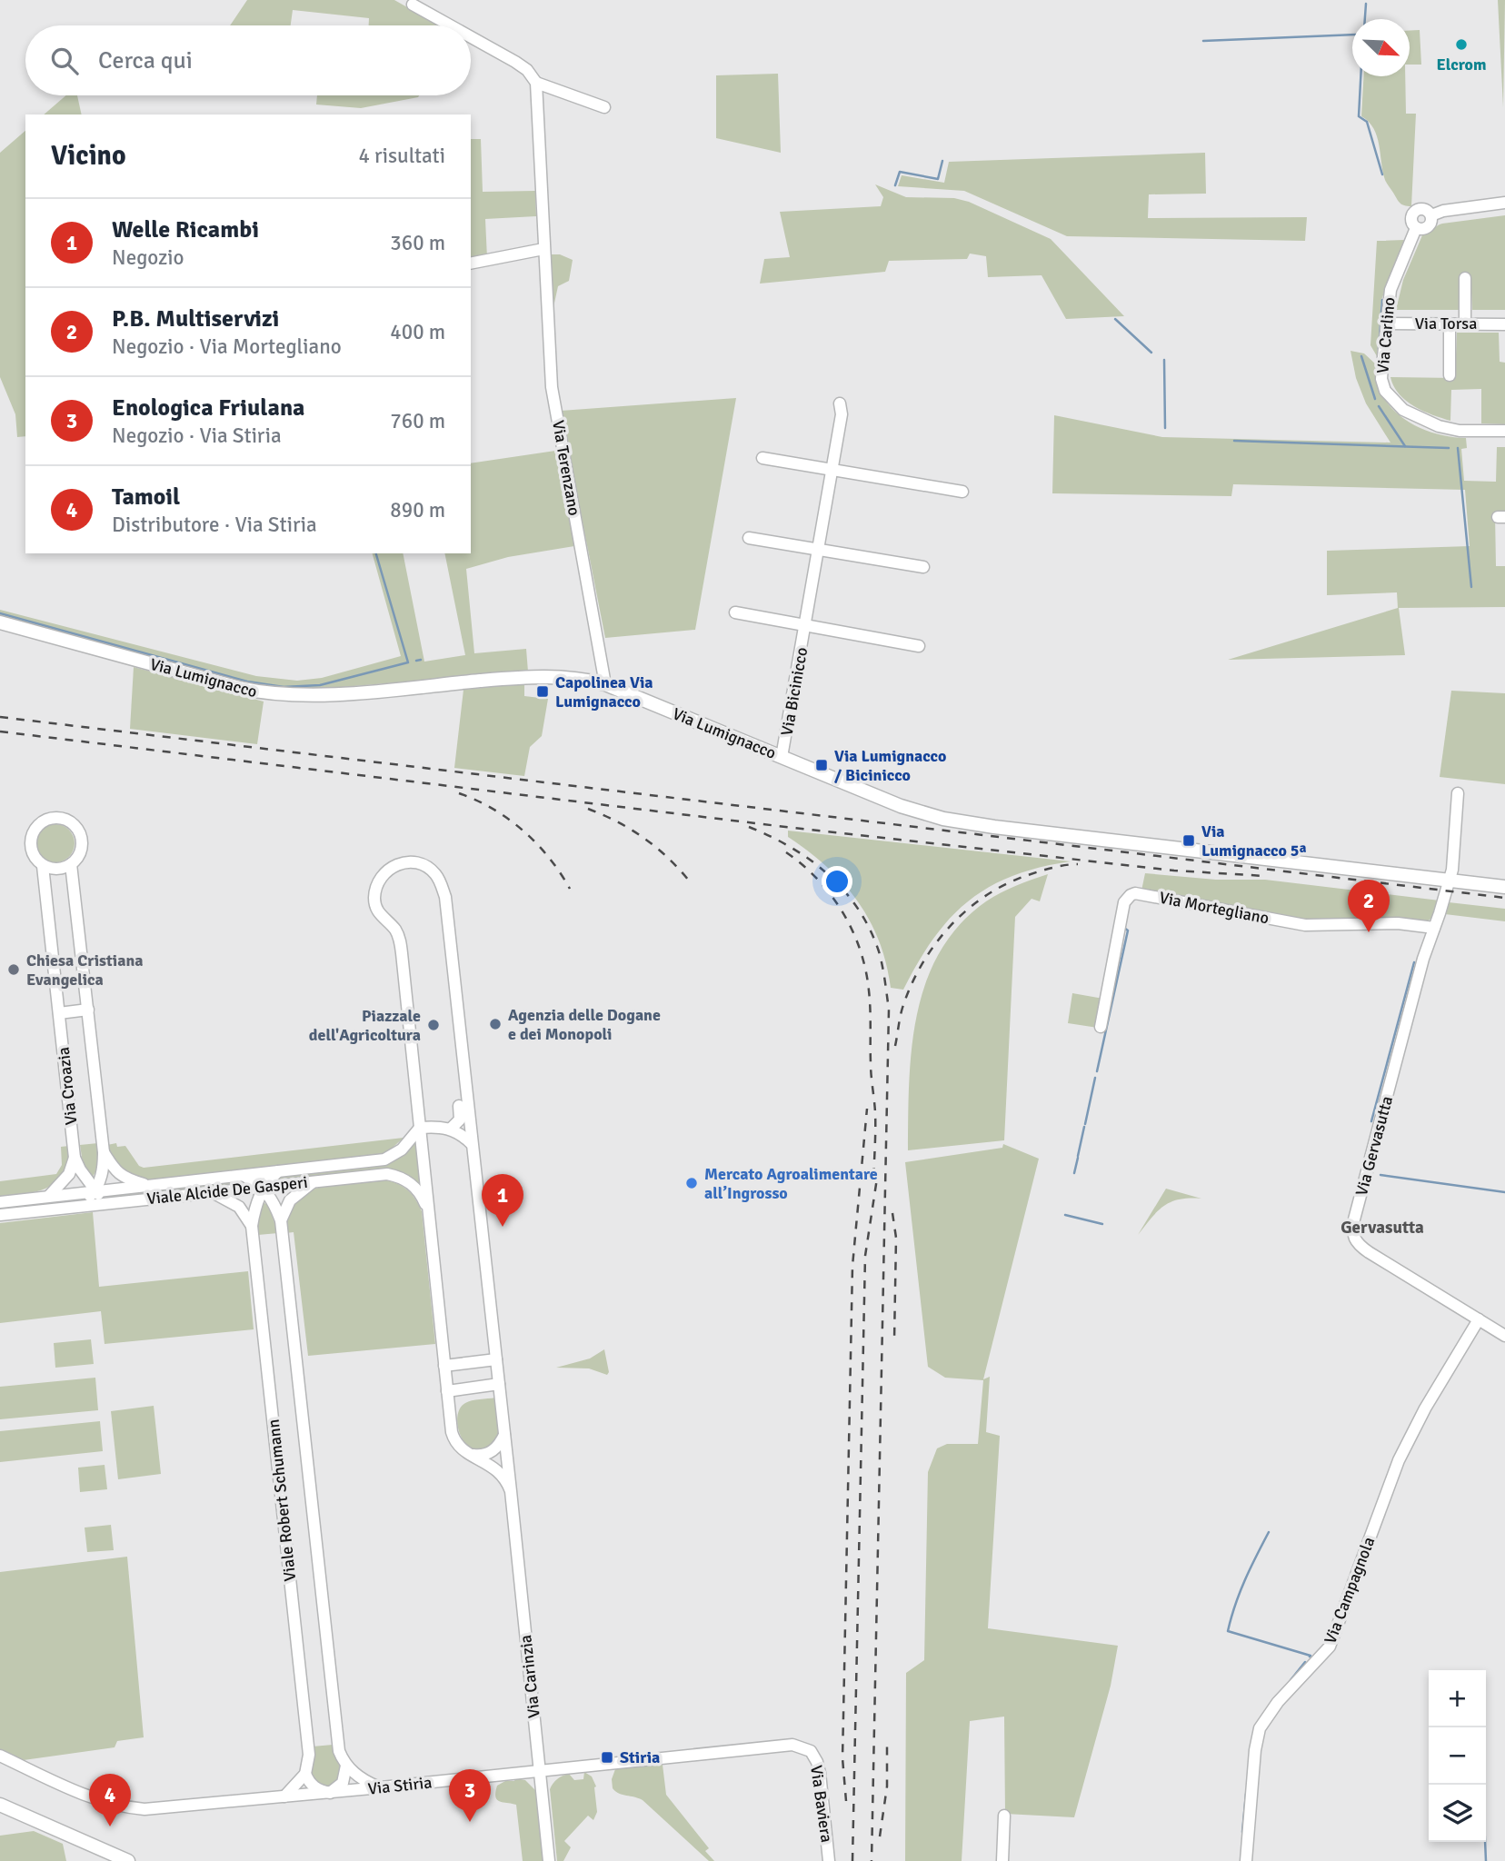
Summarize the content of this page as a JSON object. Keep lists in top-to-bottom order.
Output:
{
  "streets": {
    "main road": ["Via Lumignacco"],
    "street": [
      "Via Torsa",
      "Via Carlino",
      "Via Terenzano",
      "Via Bicinicco",
      "Via Mortegliano",
      "Via Croazia",
      "Via Gervasutta",
      "Viale Alcide De Gasperi",
      "Viale Robert Schumann",
      "Via Campagnola",
      "Via Carinzia",
      "Via Stiria",
      "Via Baviera"
    ]
  },
  "crossings": [
    ["Via Torsa", "Via Carlino"],
    ["Via Terenzano", "Via Lumignacco"],
    ["Via Lumignacco", "Via Bicinicco"],
    ["Via Lumignacco", "Via Gervasutta"],
    ["Via Mortegliano", "Via Gervasutta"],
    ["Via Croazia", "Viale Alcide De Gasperi"],
    ["Via Gervasutta", "Via Campagnola"],
    ["Viale Alcide De Gasperi", "Viale Robert Schumann"],
    ["Via Carinzia", "Via Stiria"],
    ["Via Stiria", "Via Baviera"]
  ],
  "districts": ["Gervasutta"],
  "places": {
    "other": [
      "Elcrom",
      "Chiesa Cristiana Evangelica",
      "Agenzia delle Dogane e dei Monopoli",
      "Piazzale dell'Agricoltura",
      "Mercato Agroalimentare all’Ingrosso"
    ],
    "transit": [
      "Capolinea Via Lumignacco",
      "Via Lumignacco / Bicinicco",
      "Via Lumignacco 5ª",
      "Stiria"
    ]
  },
  "north": "bottom right",
  "page": {
    "search": "Cerca qui",
    "heading": ["Vicino", "4 risultati"],
    "list": [
      {
        "mark": "1",
        "name": "Welle Ricambi",
        "note": "Negozio",
        "value": "360 m"
      },
      {
        "mark": "2",
        "name": "P.B. Multiservizi",
        "note": "Negozio · Via Mortegliano",
        "value": "400 m"
      },
      {
        "mark": "3",
        "name": "Enologica Friulana",
        "note": "Negozio · Via Stiria",
        "value": "760 m"
      },
      {
        "mark": "4",
        "name": "Tamoil",
        "note": "Distributore · Via Stiria",
        "value": "890 m"
      }
    ],
    "pins": [
      "2",
      "1",
      "3",
      "4"
    ],
    "map_buttons": ["+", "−"]
  }
}
